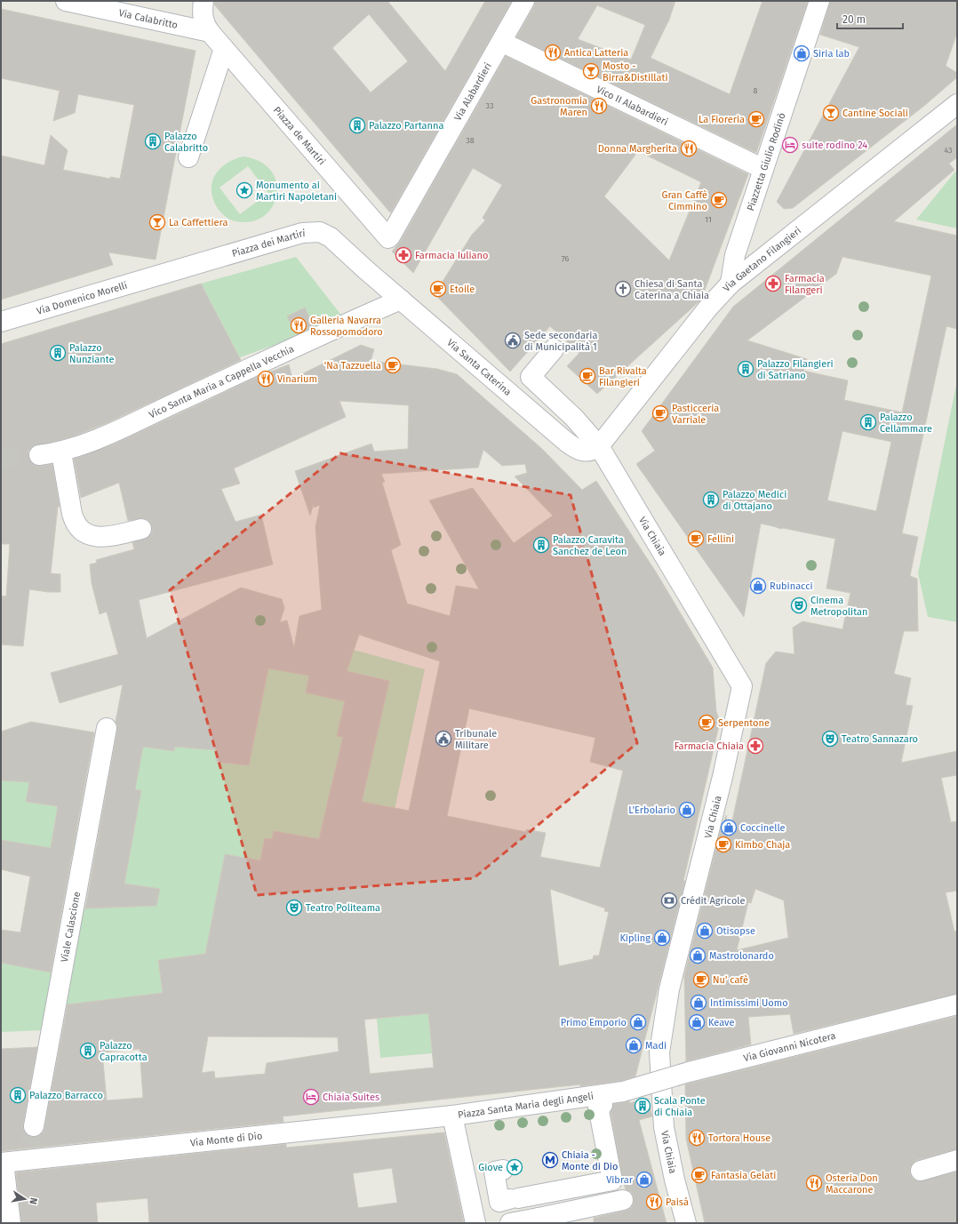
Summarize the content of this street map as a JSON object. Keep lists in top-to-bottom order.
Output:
{
  "streets": {
    "street": [
      "Via Calabritto",
      "Via Alabardieri",
      "Vico II Alabardieri",
      "Piazza de Martiri",
      "Piazzetta Giulio Rodinò",
      "Piazza dei Martiri",
      "Via Gaetano Filangieri",
      "Via Domenico Morelli",
      "Via Santa Caterina",
      "Vico Santa Maria a Cappella Vecchia",
      "Via Chiaia",
      "Viale Calascione",
      "Via Giovanni Nicotera",
      "Piazza Santa Maria degli Angeli",
      "Via Monte di Dio"
    ]
  },
  "crossings": [
    ["Via Calabritto", "Piazza de Martiri"],
    ["Via Alabardieri", "Vico II Alabardieri"],
    ["Via Alabardieri", "Piazza de Martiri"],
    ["Vico II Alabardieri", "Piazzetta Giulio Rodinò"],
    ["Piazzetta Giulio Rodinò", "Via Gaetano Filangieri"],
    ["Piazza dei Martiri", "Via Domenico Morelli"],
    ["Piazza dei Martiri", "Via Santa Caterina"],
    ["Via Gaetano Filangieri", "Via Santa Caterina"],
    ["Via Gaetano Filangieri", "Via Chiaia"],
    ["Via Santa Caterina", "Vico Santa Maria a Cappella Vecchia"],
    ["Via Santa Caterina", "Via Chiaia"],
    ["Via Giovanni Nicotera", "Piazza Santa Maria degli Angeli"],
    ["Piazza Santa Maria degli Angeli", "Via Monte di Dio"]
  ],
  "places": {
    "restaurant": [
      "Antica Latteria",
      "Gastronomia Maren",
      "Donna Margherita",
      "Galleria Navarra Rossopomodoro",
      "Vinarium",
      "Tortora House",
      "Osteria Don Maccarone",
      "Paisá"
    ],
    "shop": [
      "Siria lab",
      "Rubinacci",
      "L'Erbolario",
      "Coccinelle",
      "Otisopse",
      "Kipling",
      "Mastrolonardo",
      "Intimissimi Uomo",
      "Primo Emporio",
      "Keave",
      "Madi",
      "Vibrar"
    ],
    "bar": ["Mosto - Birra&Distillati", "Cantine Sociali", "La Caffettiera"],
    "cafe": [
      "La Fioreria",
      "Gran Caffè Cimmino",
      "Etoile",
      "'Na Tazzuella",
      "Bar Rivalta Filangieri",
      "Pasticceria Varriale",
      "Fellini",
      "Serpentone",
      "Kimbo Chaja",
      "Nu' cafè",
      "Fantasia Gelati"
    ],
    "building": [
      "Palazzo Partanna",
      "Palazzo Calabritto",
      "Palazzo Nunziante",
      "Palazzo Filangieri di Satriano",
      "Palazzo Cellammare",
      "Palazzo Medici di Ottajano",
      "Palazzo Caravita Sanchez de Leon",
      "Palazzo Capracotta",
      "Palazzo Barracco",
      "Scala Ponte di Chiaia"
    ],
    "hotel": ["suite rodino 24", "Chiaia Suites"],
    "place": ["Monumento ai Martiri Napoletani", "Giove"],
    "pharmacy": ["Farmacia Iuliano", "Farmacia Filangeri", "Farmacia Chiaia"],
    "church": ["Chiesa di Santa Caterina a Chiaia"],
    "public building": ["Sede secondaria di Municipalità 1", "Tribunale Militare"],
    "theatre": ["Cinema Metropolitan", "Teatro Sannazaro", "Teatro Politeama"],
    "bank": ["Crédit Agricole"],
    "metro station": ["Chiaia - Monte di Dio"]
  },
  "house_numbers": [
    "8",
    "33",
    "38",
    "43",
    "11",
    "76"
  ],
  "scale_bar": "20 m",
  "north": "right"
}
